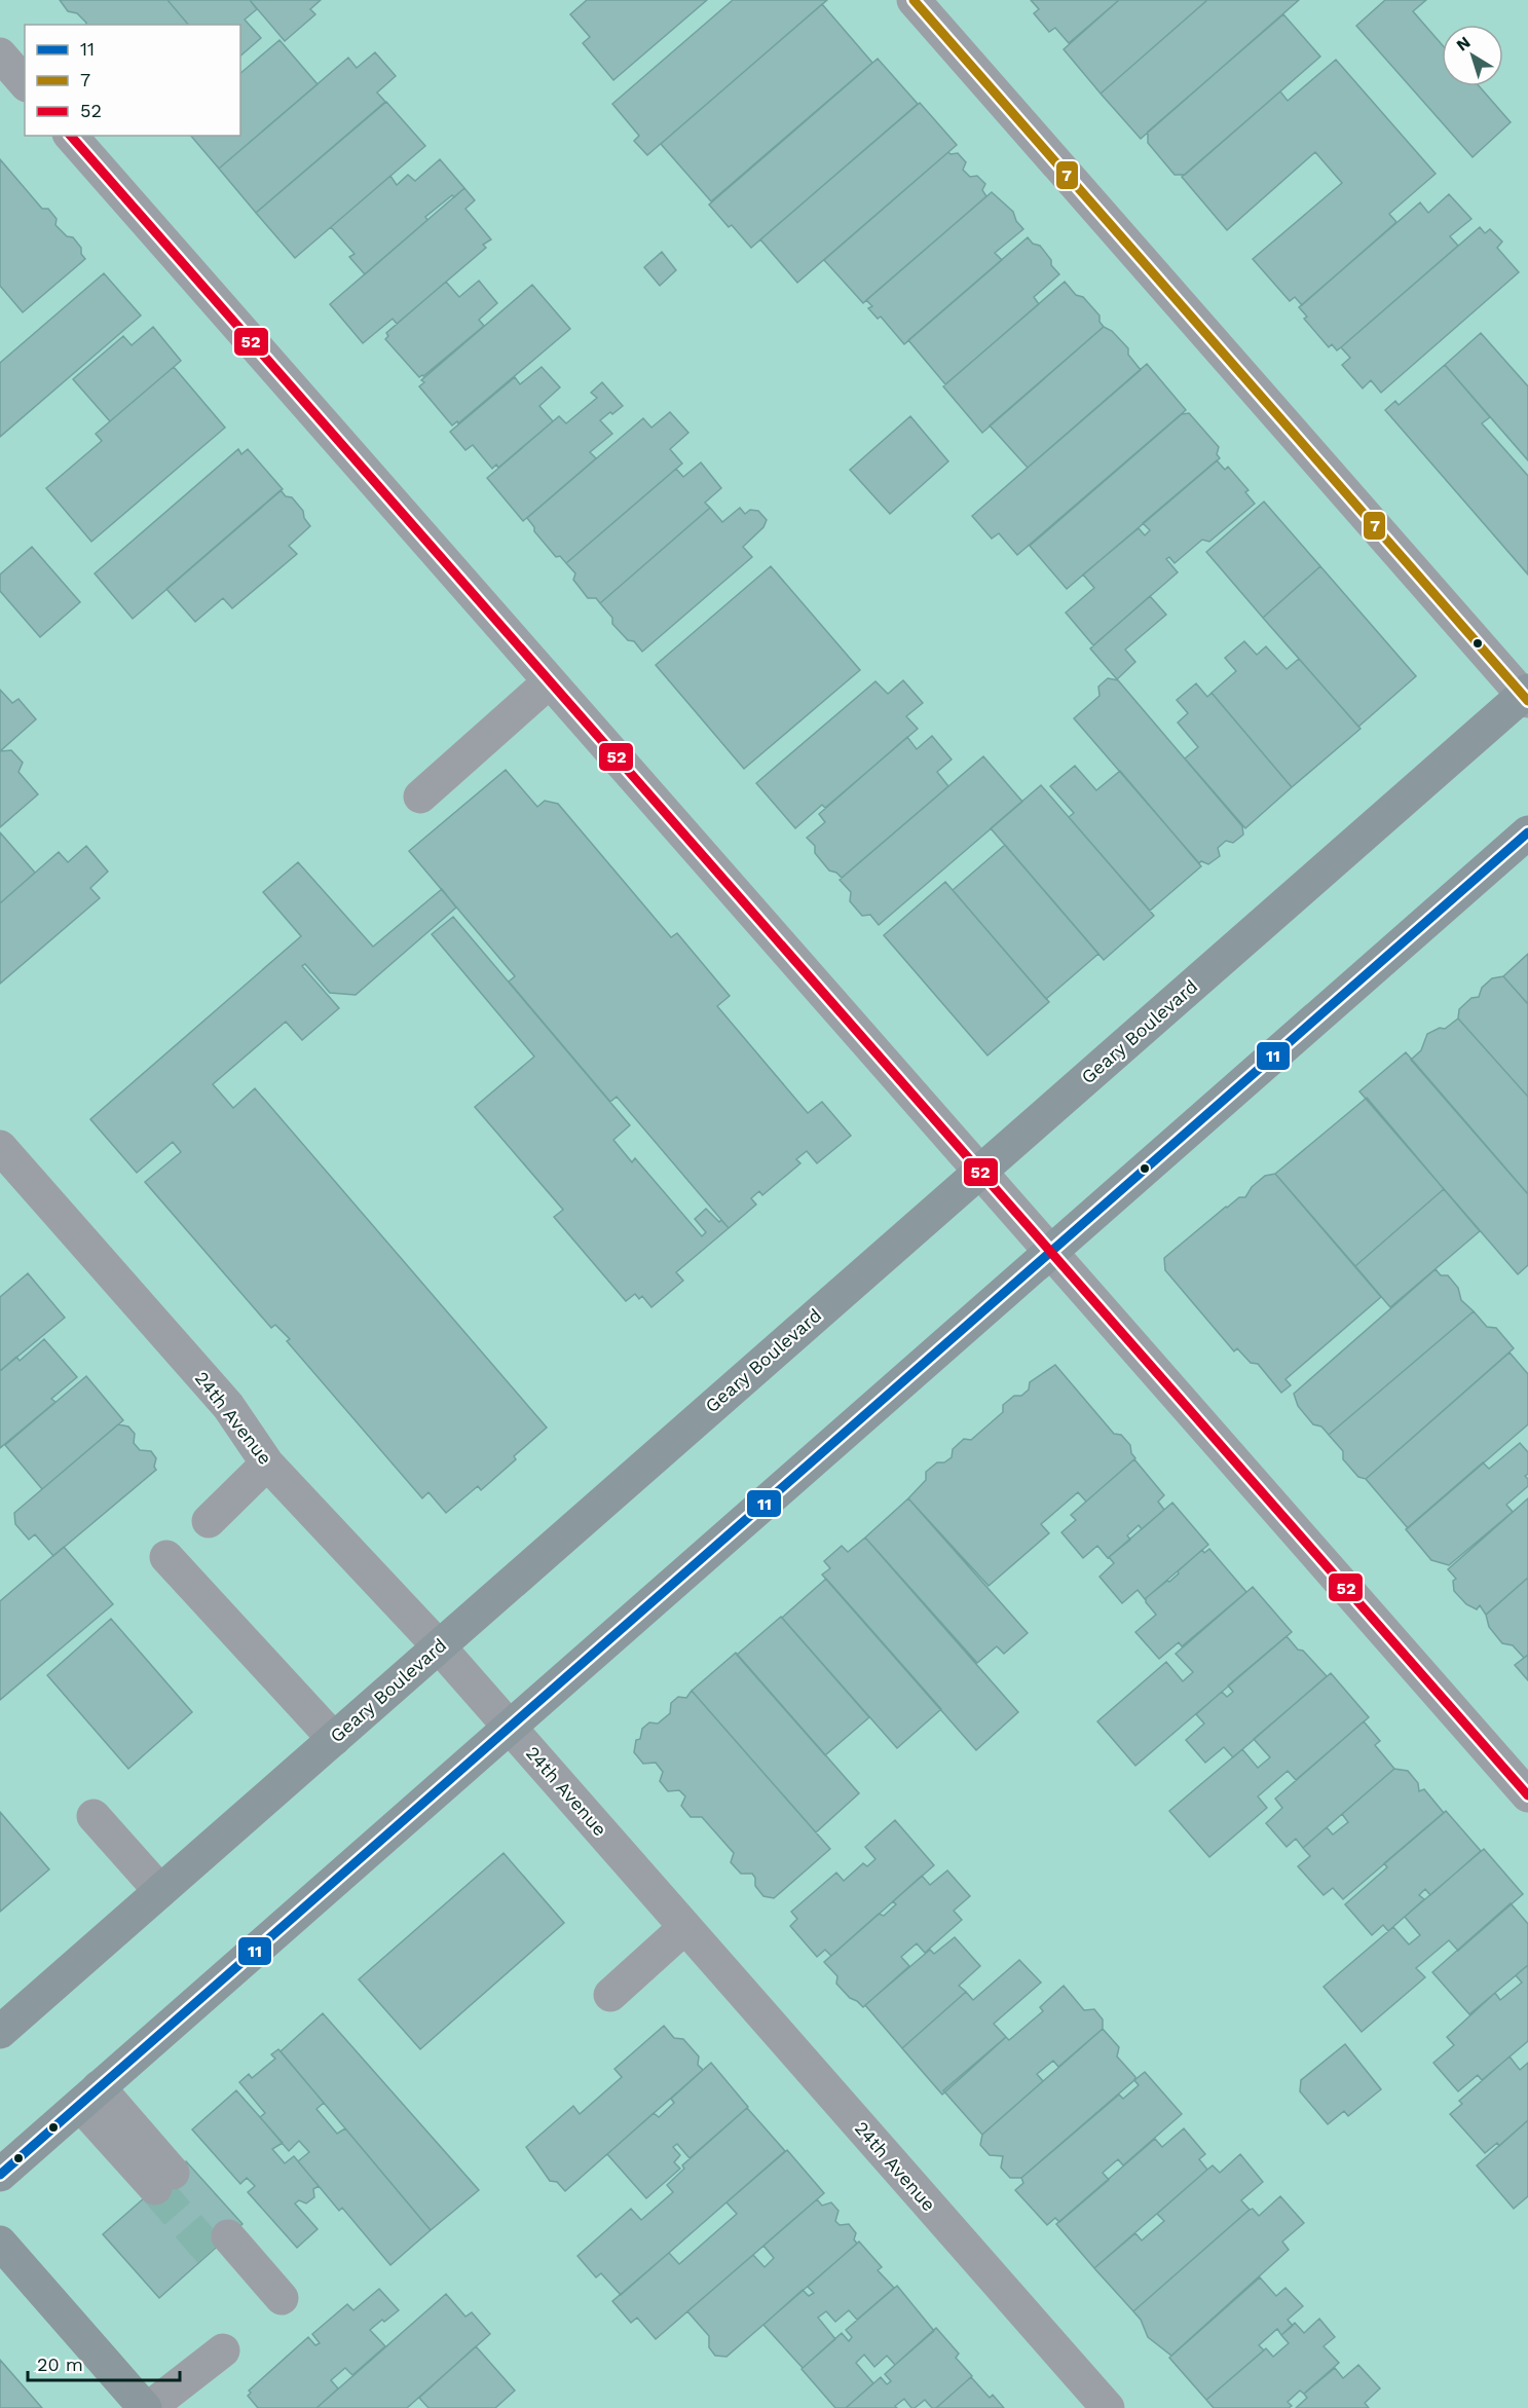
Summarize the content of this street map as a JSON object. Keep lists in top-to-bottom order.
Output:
{
  "streets": {
    "main road": ["Geary Boulevard"],
    "street": ["24th Avenue"]
  },
  "crossings": [
    ["Geary Boulevard", "24th Avenue"]
  ],
  "lines": ["transit line 7", "transit line 52", "transit line 11"],
  "legend": ["11", "7", "52"],
  "scale_bar": "20 m",
  "north": "top left"
}
